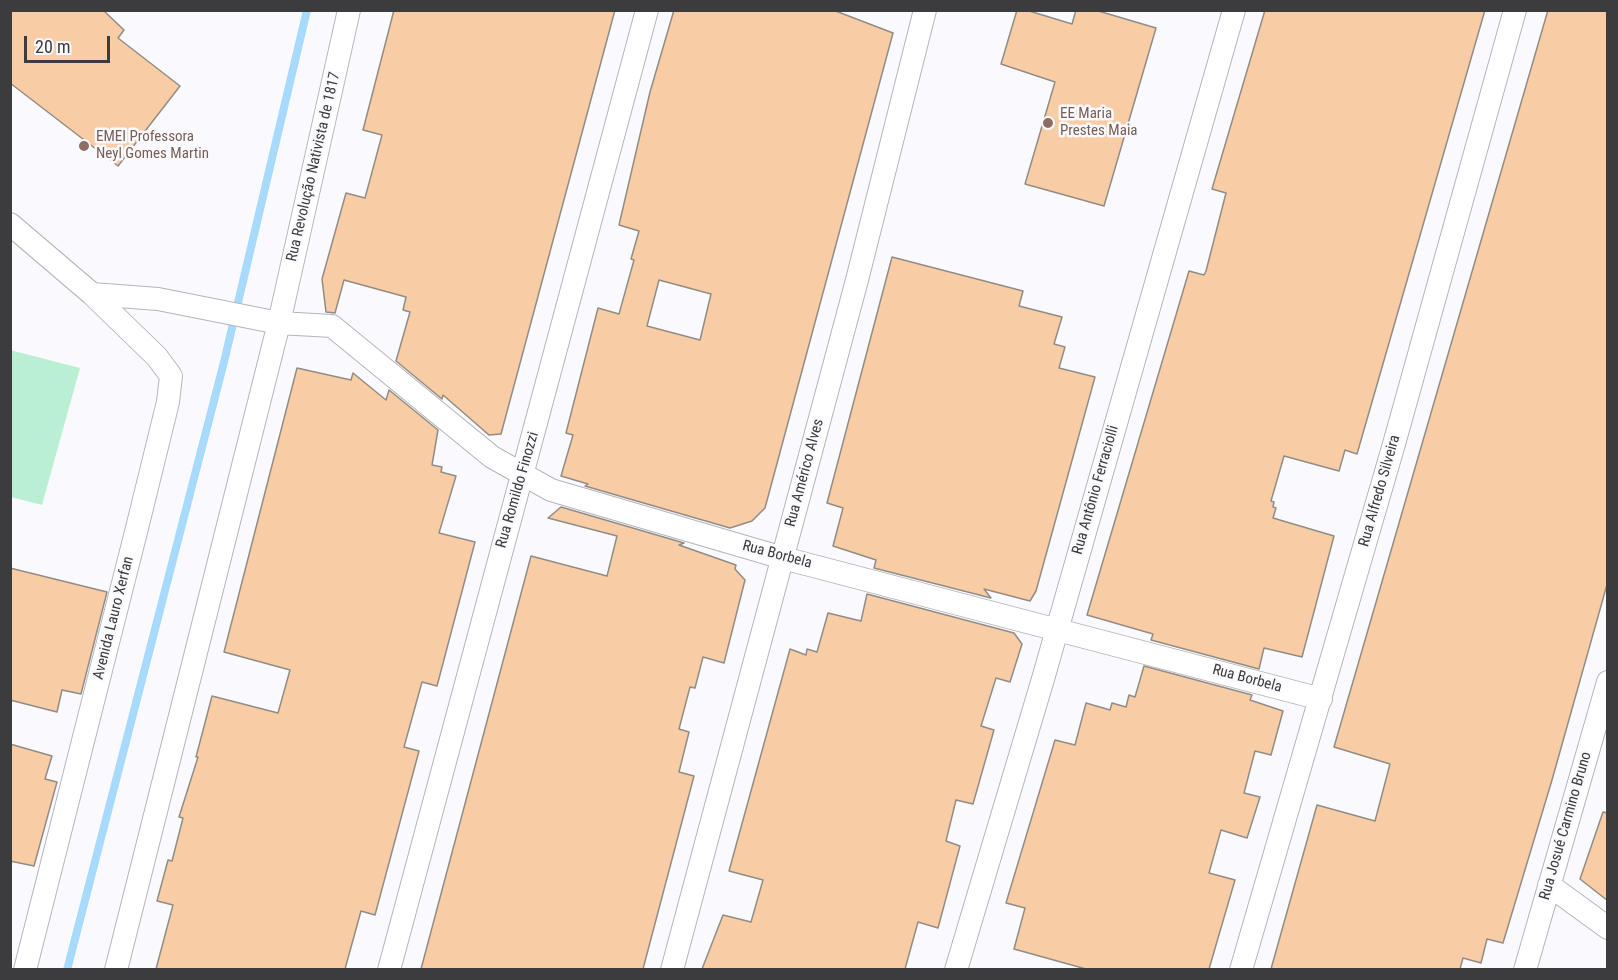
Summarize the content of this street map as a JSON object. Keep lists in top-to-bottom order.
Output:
{
  "streets": {
    "street": [
      "Rua Revolução Nativista de 1817",
      "Rua Américo Alves",
      "Rua Romildo Finozzi",
      "Rua Antônio Ferraciolli",
      "Rua Alfredo Silveira",
      "Rua Borbela",
      "Avenida Lauro Xerfan",
      "Rua Josué Carmino Bruno"
    ]
  },
  "crossings": [
    ["Rua Revolução Nativista de 1817", "Rua Borbela"],
    ["Rua Américo Alves", "Rua Borbela"],
    ["Rua Romildo Finozzi", "Rua Borbela"],
    ["Rua Antônio Ferraciolli", "Rua Borbela"],
    ["Rua Alfredo Silveira", "Rua Borbela"],
    ["Rua Borbela", "Avenida Lauro Xerfan"]
  ],
  "places": ["EE Maria Prestes Maia", "EMEI Professora Neyl Gomes Martin"],
  "scale_bar": "20 m"
}
